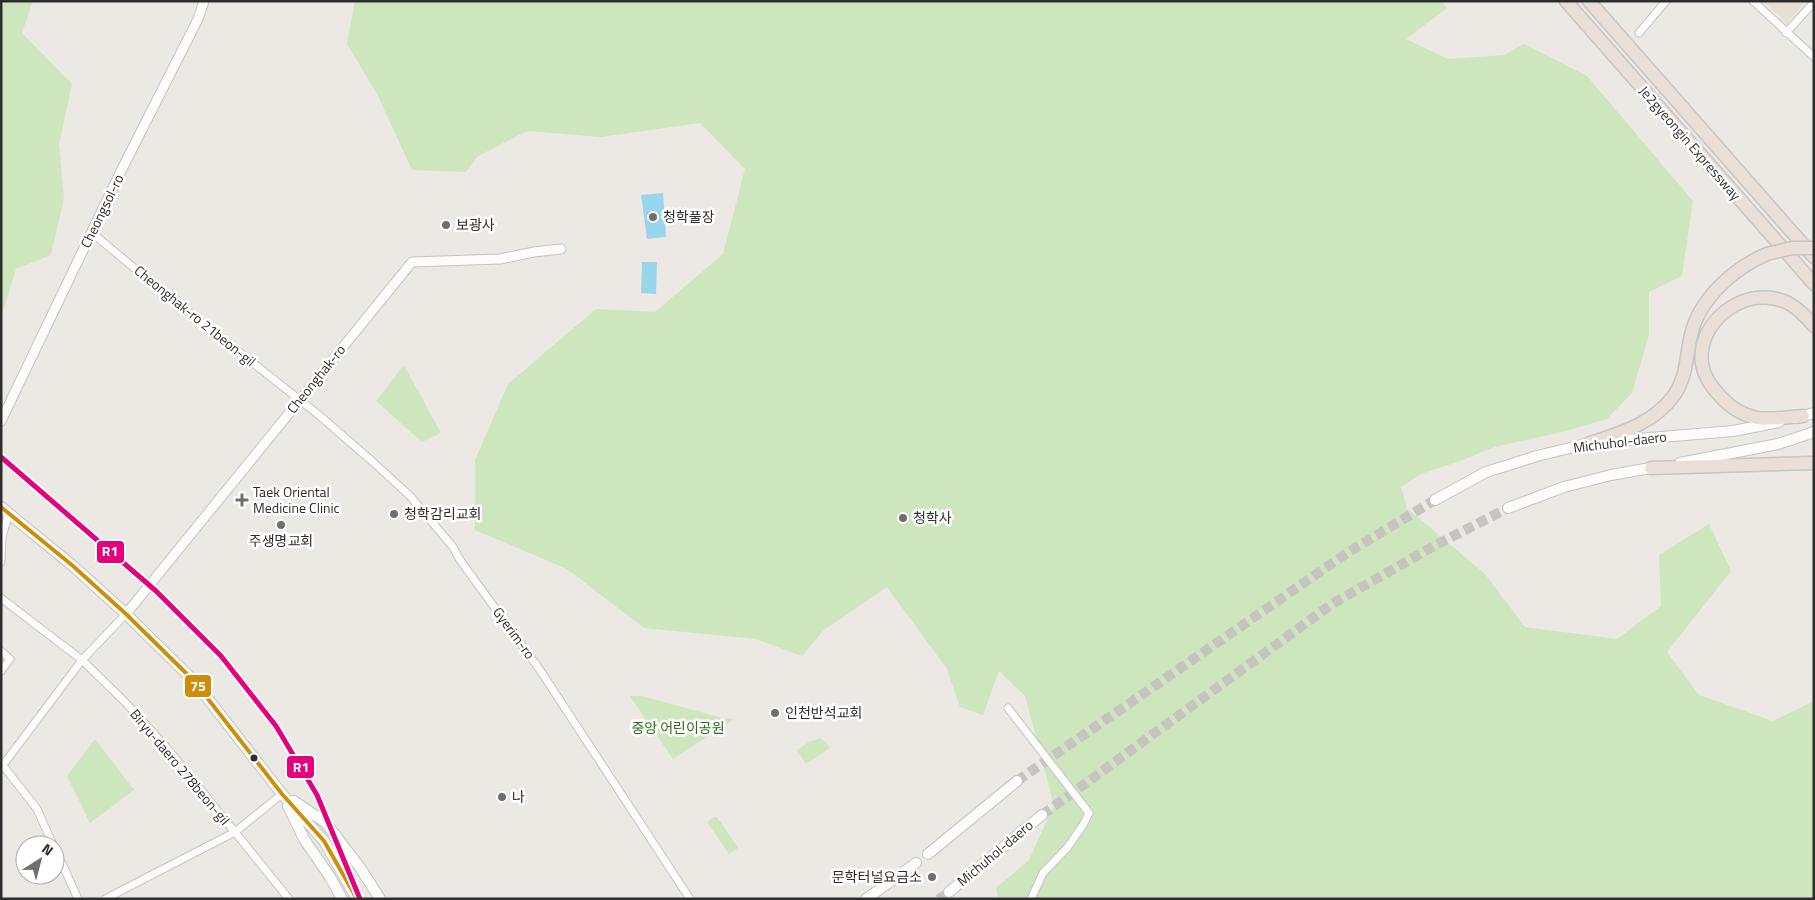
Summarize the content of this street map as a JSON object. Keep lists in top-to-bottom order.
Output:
{
  "streets": {
    "highway": ["Je2gyeongin Expressway"],
    "main road": ["Michuhol-daero"],
    "street": [
      "Cheongsol-ro",
      "Cheonghak-ro 21beon-gil",
      "Cheonghak-ro",
      "Gyerim-ro",
      "Biryu-daero 278beon-gil"
    ]
  },
  "crossings": [
    ["Cheongsol-ro", "Cheonghak-ro 21beon-gil"],
    ["Cheonghak-ro 21beon-gil", "Cheonghak-ro"],
    ["Cheonghak-ro 21beon-gil", "Gyerim-ro"],
    ["Cheonghak-ro", "Gyerim-ro"]
  ],
  "parks": ["중앙 어린이공원"],
  "places": {
    "other": [
      "청학풀장",
      "보광사",
      "청학감리교회",
      "청학사",
      "주생명교회",
      "인천반석교회",
      "나",
      "문학터널요금소"
    ],
    "health": ["Taek Oriental Medicine Clinic"]
  },
  "lines": ["transit line R1", "transit line 75"],
  "north": "top right"
}
